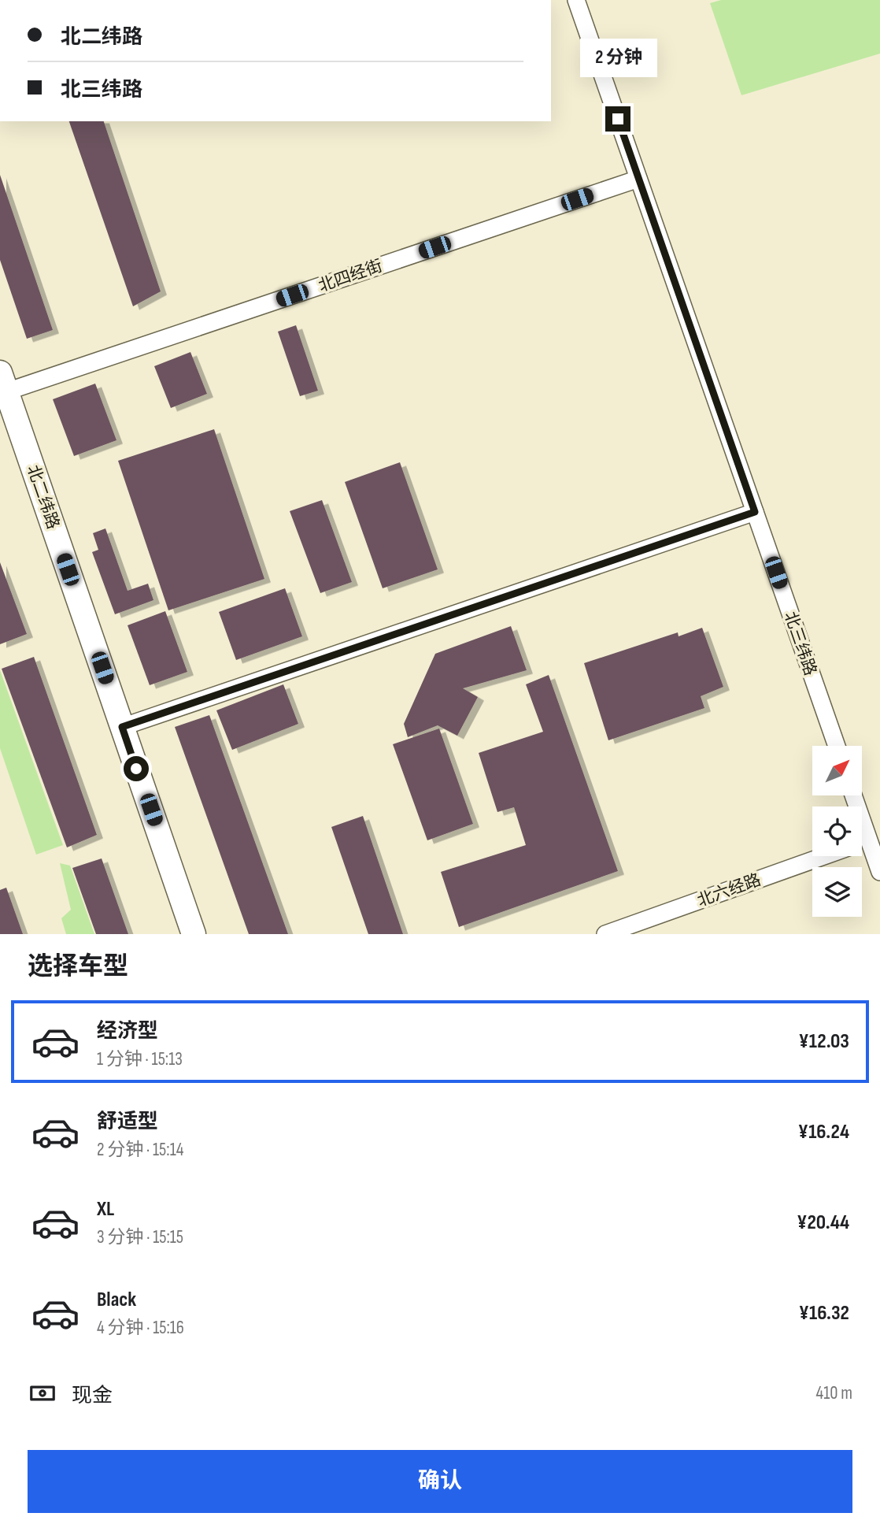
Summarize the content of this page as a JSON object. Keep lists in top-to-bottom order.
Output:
{
  "streets": {
    "street": [
      "北四经街",
      "北二纬路",
      "北三纬路",
      "北六经路"
    ]
  },
  "crossings": [
    ["北四经街", "北二纬路"],
    ["北四经街", "北三纬路"]
  ],
  "north": "top right",
  "page": {
    "banner": ["北二纬路", "北三纬路"],
    "bubble": "2 分钟",
    "heading": "选择车型",
    "list": [
      {
        "name": "经济型",
        "note": "1 分钟 · 15:13",
        "value": "¥12.03"
      },
      {
        "name": "舒适型",
        "note": "2 分钟 · 15:14",
        "value": "¥16.24"
      },
      {
        "name": "XL",
        "note": "3 分钟 · 15:15",
        "value": "¥20.44"
      },
      {
        "name": "Black",
        "note": "4 分钟 · 15:16",
        "value": "¥16.32"
      }
    ],
    "pay": ["现金", "410 m"],
    "buttons": "确认"
  }
}
